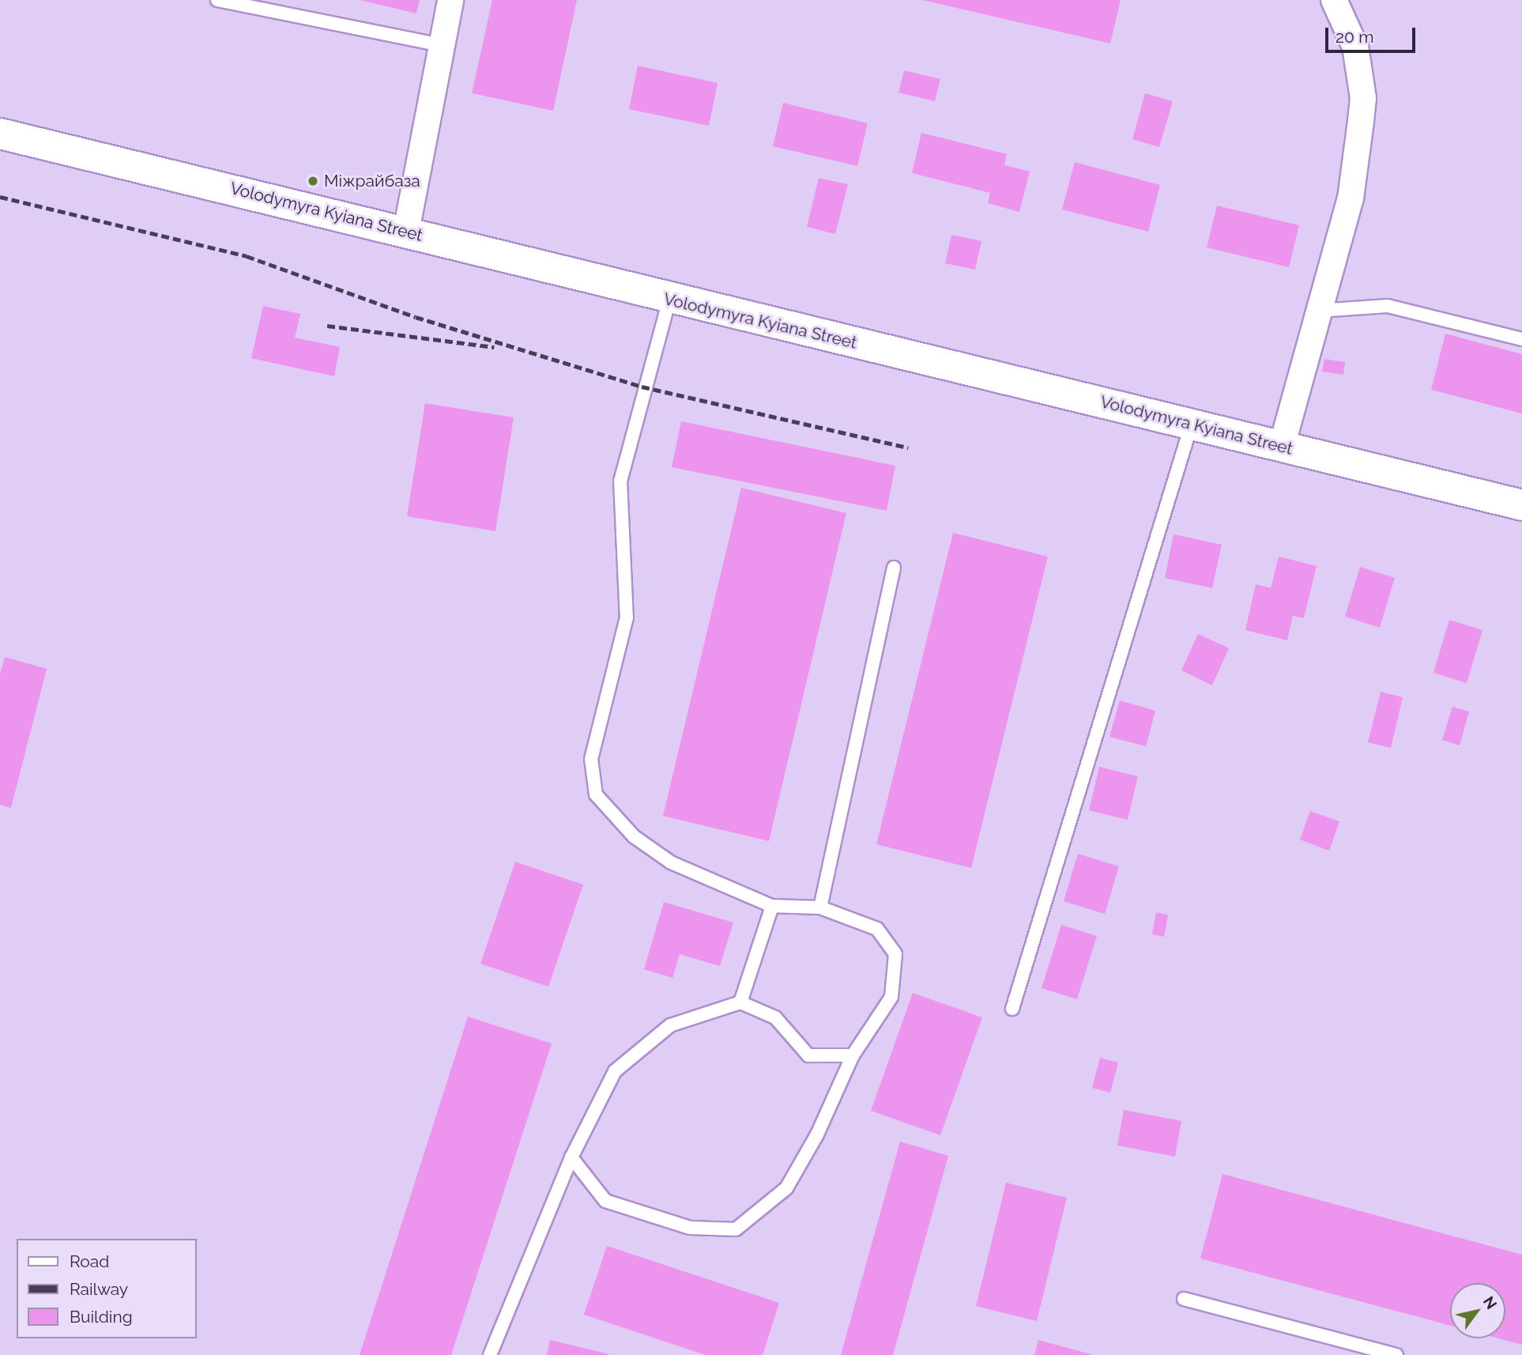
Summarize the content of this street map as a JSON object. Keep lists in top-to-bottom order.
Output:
{
  "streets": {
    "main road": ["Volodymyra Kyiana Street"]
  },
  "places": ["Міжрайбаза"],
  "legend": ["Road", "Railway", "Building"],
  "scale_bar": "20 m",
  "north": "top right"
}
